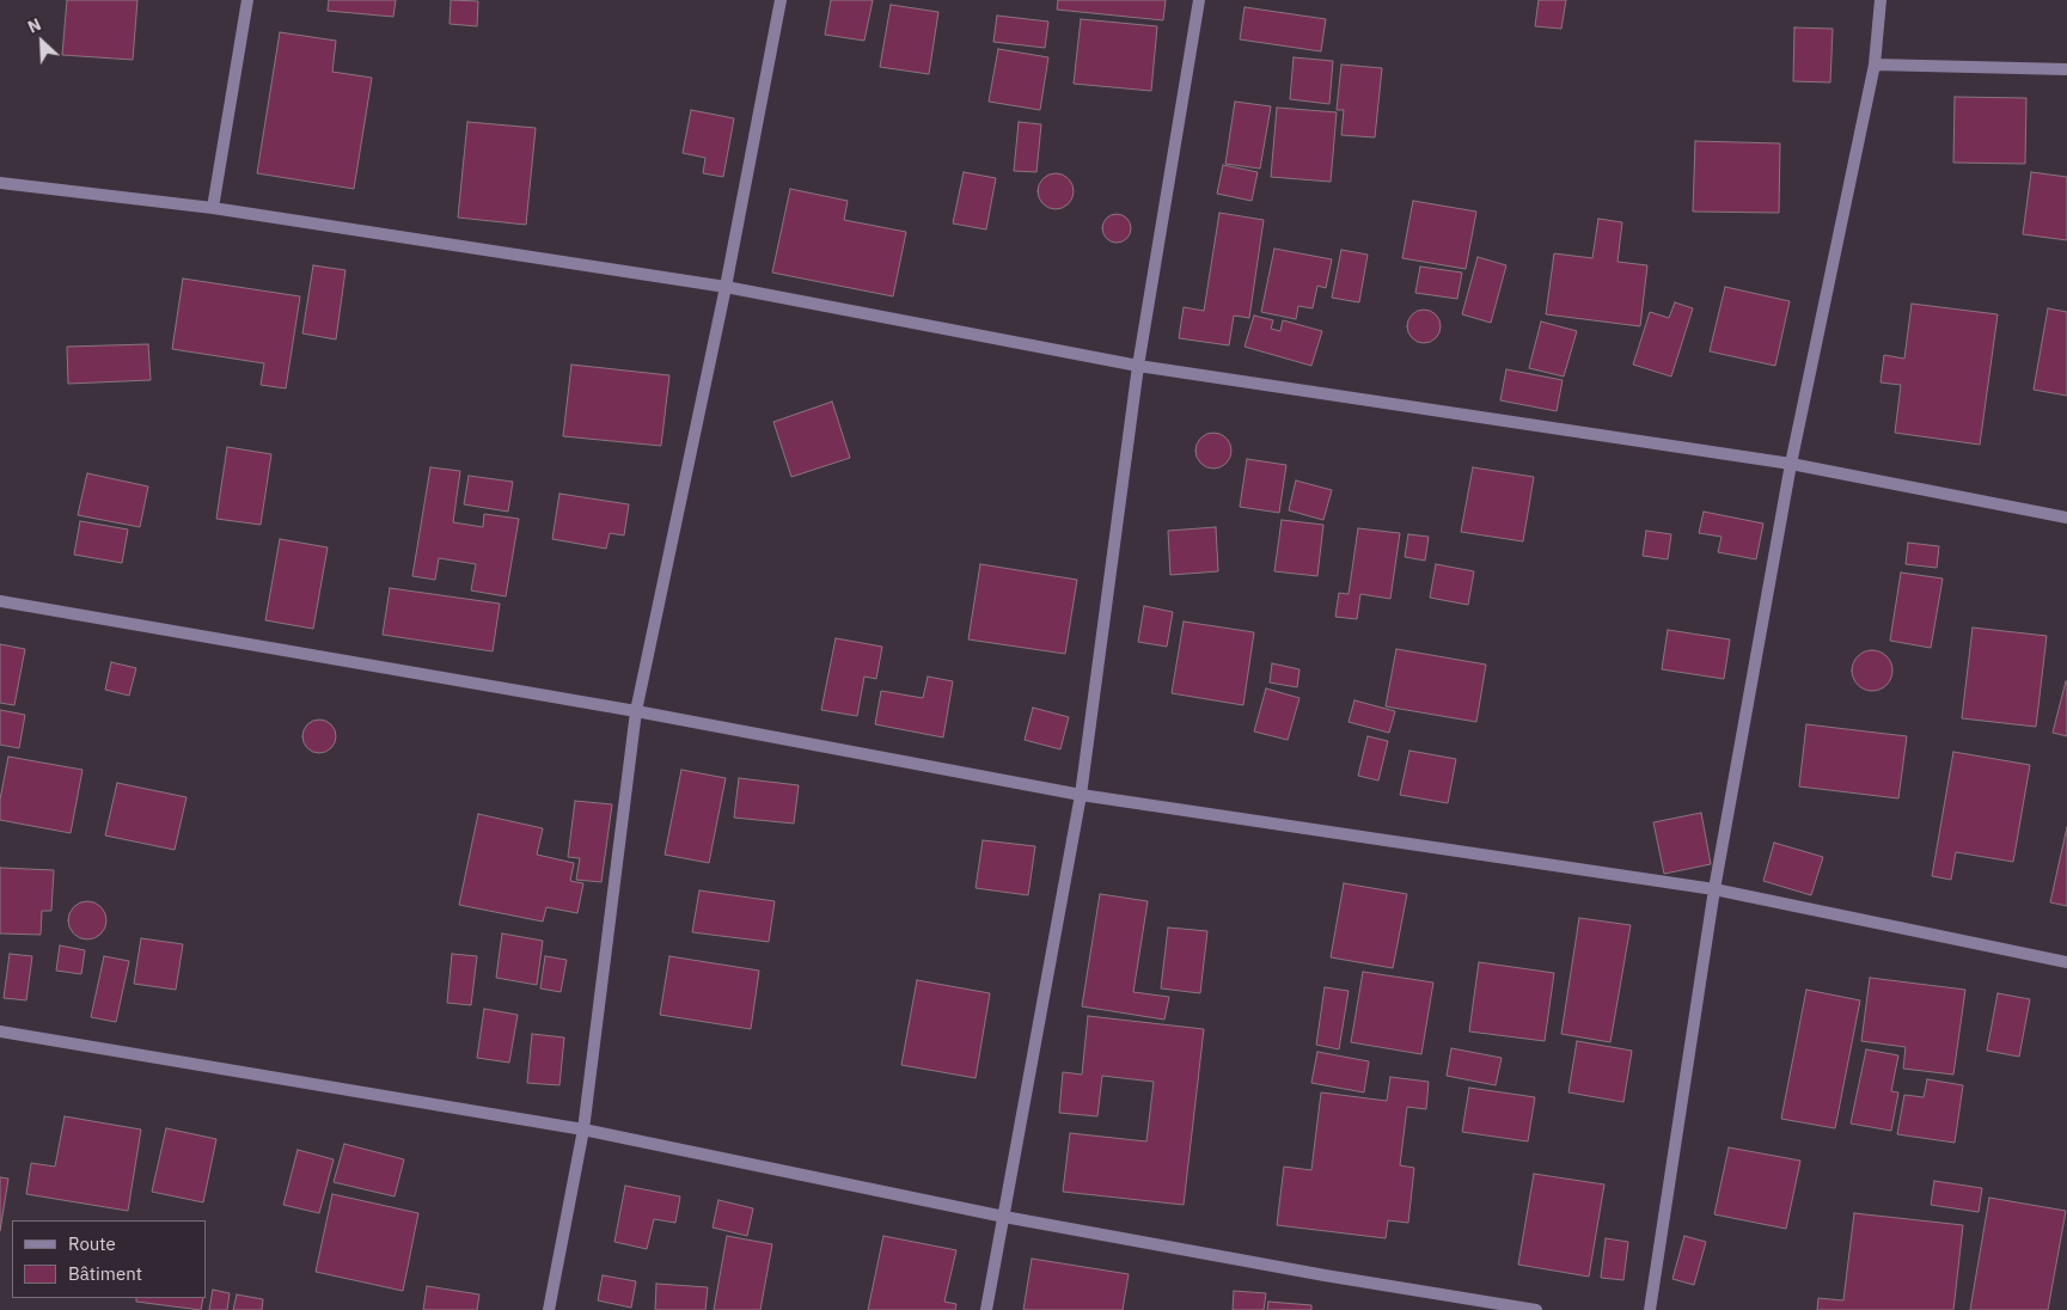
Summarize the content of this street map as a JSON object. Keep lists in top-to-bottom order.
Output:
{
  "legend": ["Route", "Bâtiment"],
  "north": "top left"
}
